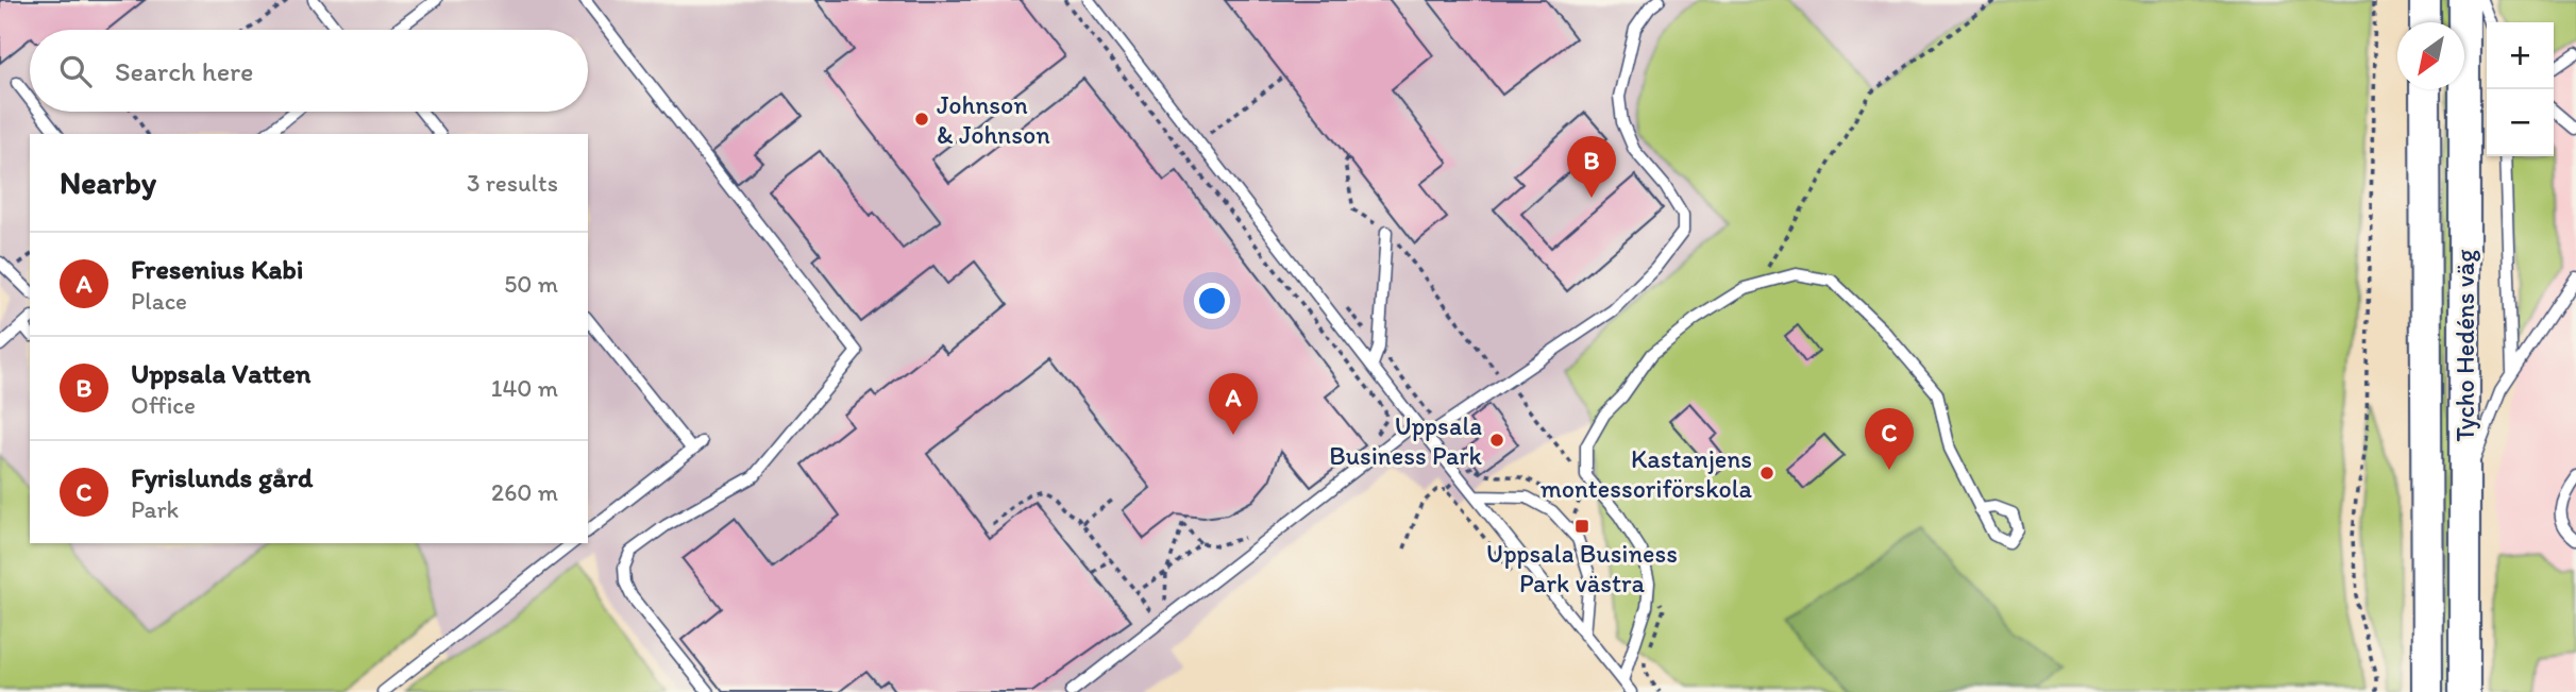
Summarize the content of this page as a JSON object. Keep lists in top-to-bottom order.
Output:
{
  "streets": {
    "main road": ["Tycho Hedéns väg"]
  },
  "places": {
    "other": ["Johnson & Johnson", "Uppsala Business Park", "Kastanjens montessoriförskola"],
    "transit": ["Uppsala Business Park västra"]
  },
  "north": "bottom left",
  "page": {
    "map_buttons": ["+", "−"],
    "search": "Search here",
    "heading": ["Nearby", "3 results"],
    "pins": ["B", "A", "C"],
    "list": [
      {
        "mark": "A",
        "name": "Fresenius Kabi",
        "note": "Place",
        "value": "50 m"
      },
      {
        "mark": "B",
        "name": "Uppsala Vatten",
        "note": "Office",
        "value": "140 m"
      },
      {
        "mark": "C",
        "name": "Fyrislunds gård",
        "note": "Park",
        "value": "260 m"
      }
    ]
  }
}
